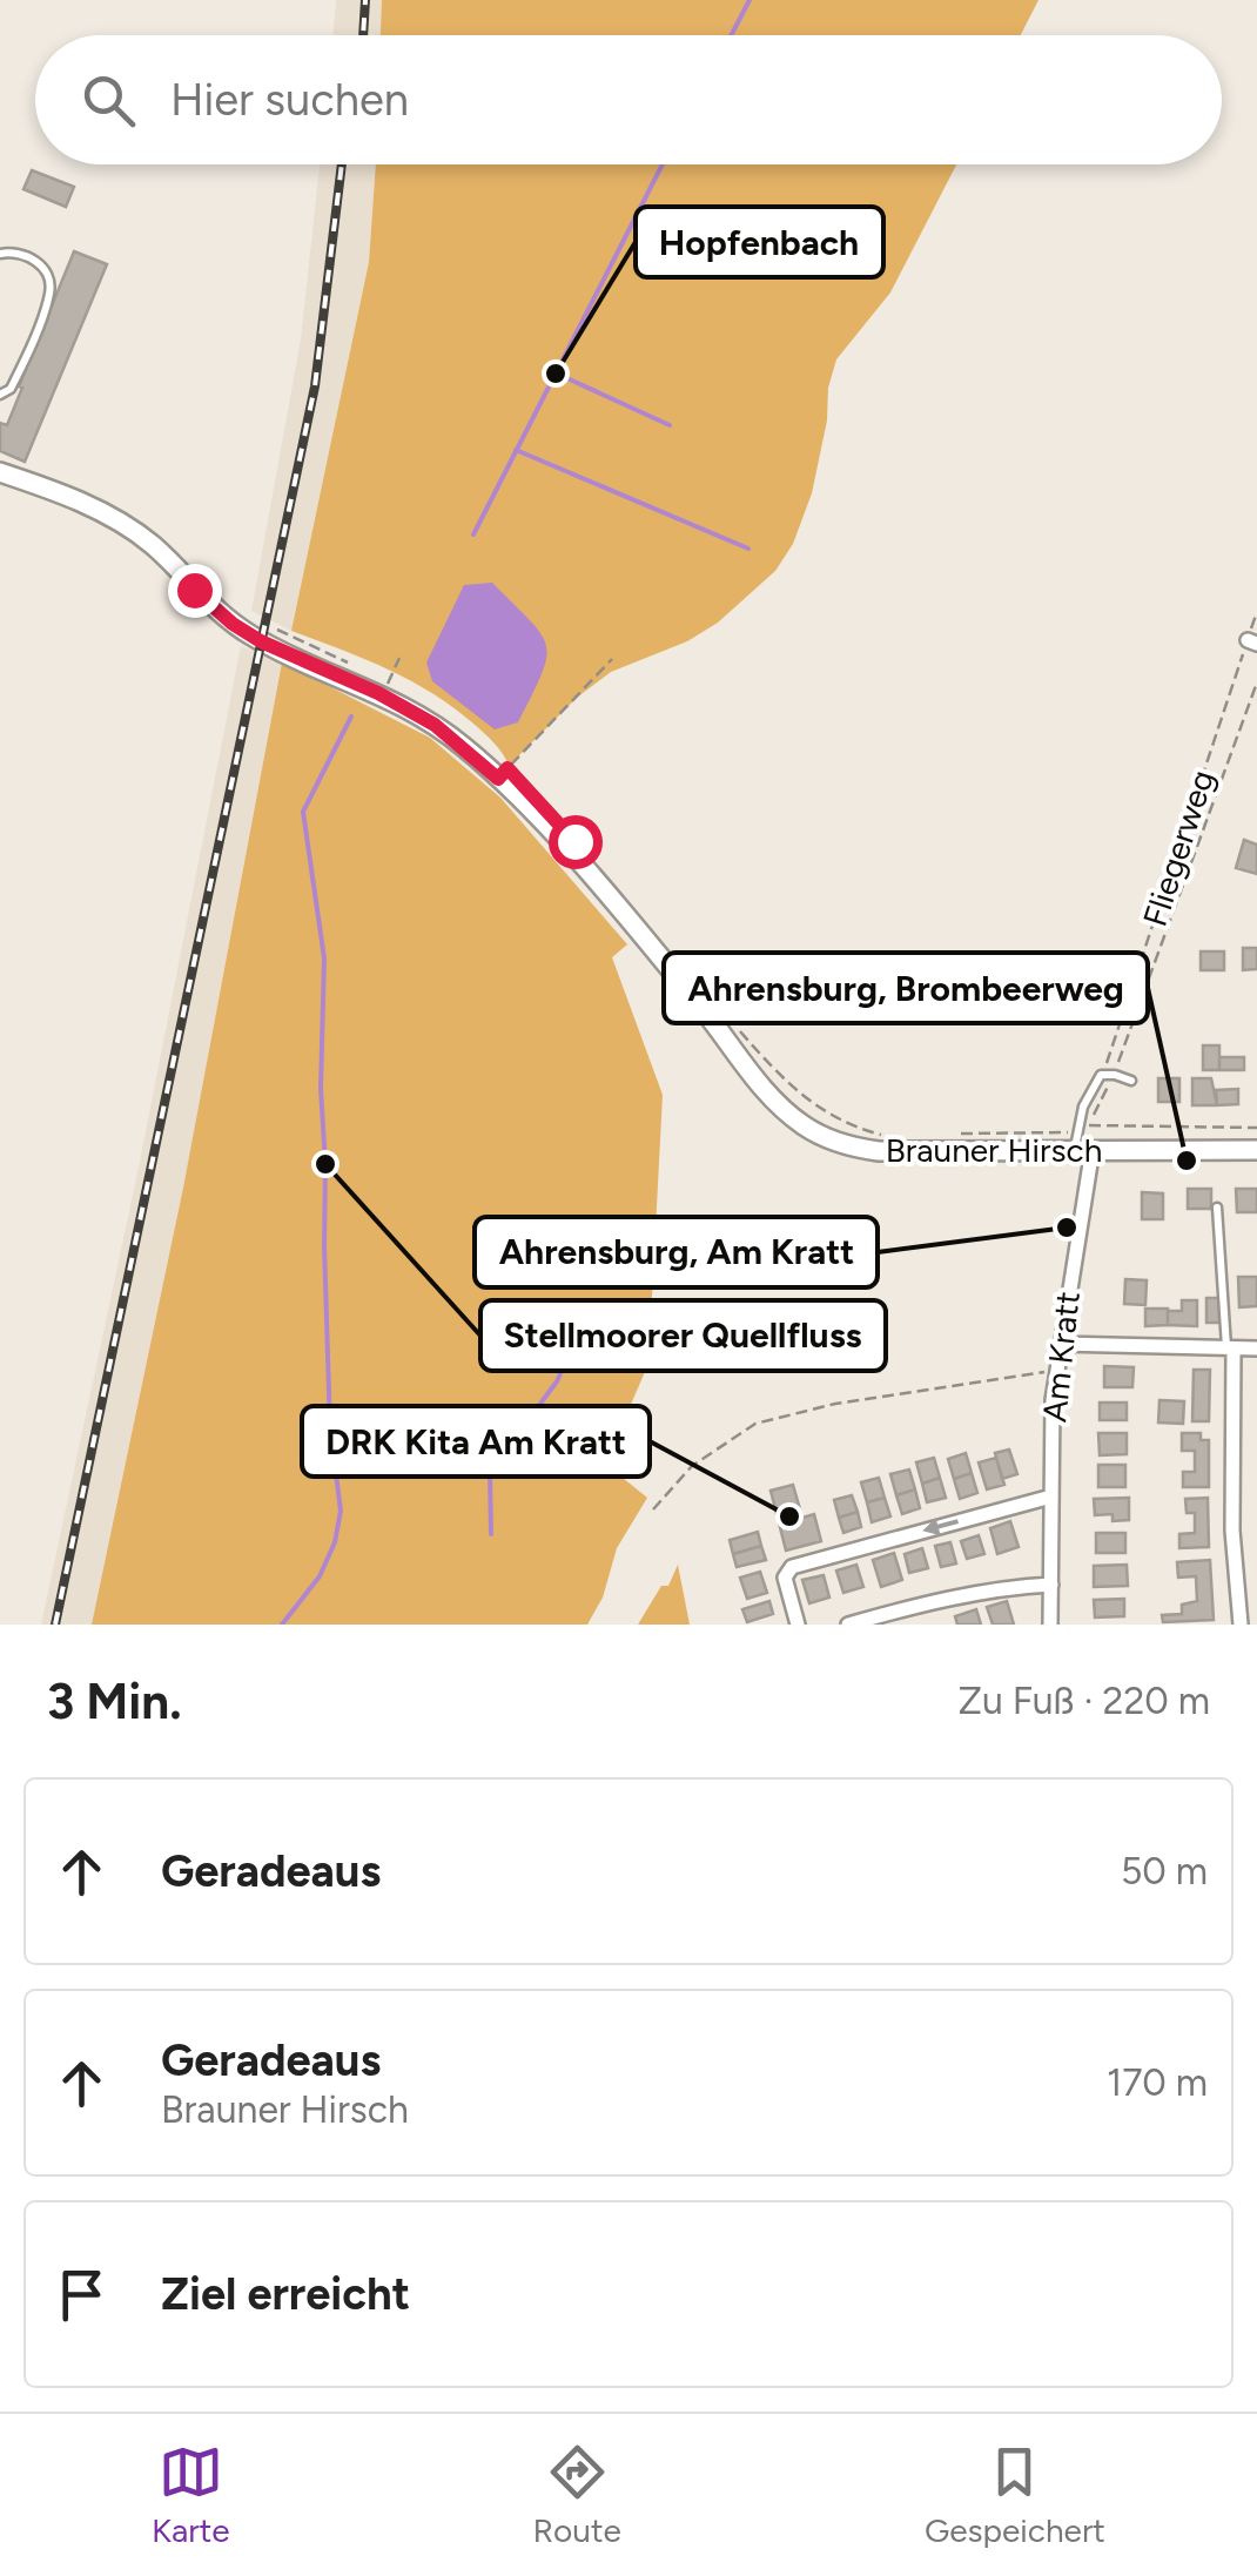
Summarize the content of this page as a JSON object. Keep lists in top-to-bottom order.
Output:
{
  "streets": {
    "street": ["Brauner Hirsch", "Am Kratt"],
    "path": ["Fliegerweg"]
  },
  "crossings": [
    ["Brauner Hirsch", "Am Kratt"]
  ],
  "places": [
    "Hopfenbach",
    "Ahrensburg, Brombeerweg",
    "Stellmoorer Quellfluss",
    "Ahrensburg, Am Kratt",
    "DRK Kita Am Kratt"
  ],
  "page": {
    "search": "Hier suchen",
    "heading": ["3 Min.", "Zu Fuß · 220 m"],
    "list": [
      ["Geradeaus", "50 m"],
      ["Geradeaus", "Brauner Hirsch", "170 m"],
      "Ziel erreicht"
    ],
    "nav": ["Karte", "Route", "Gespeichert"]
  }
}
